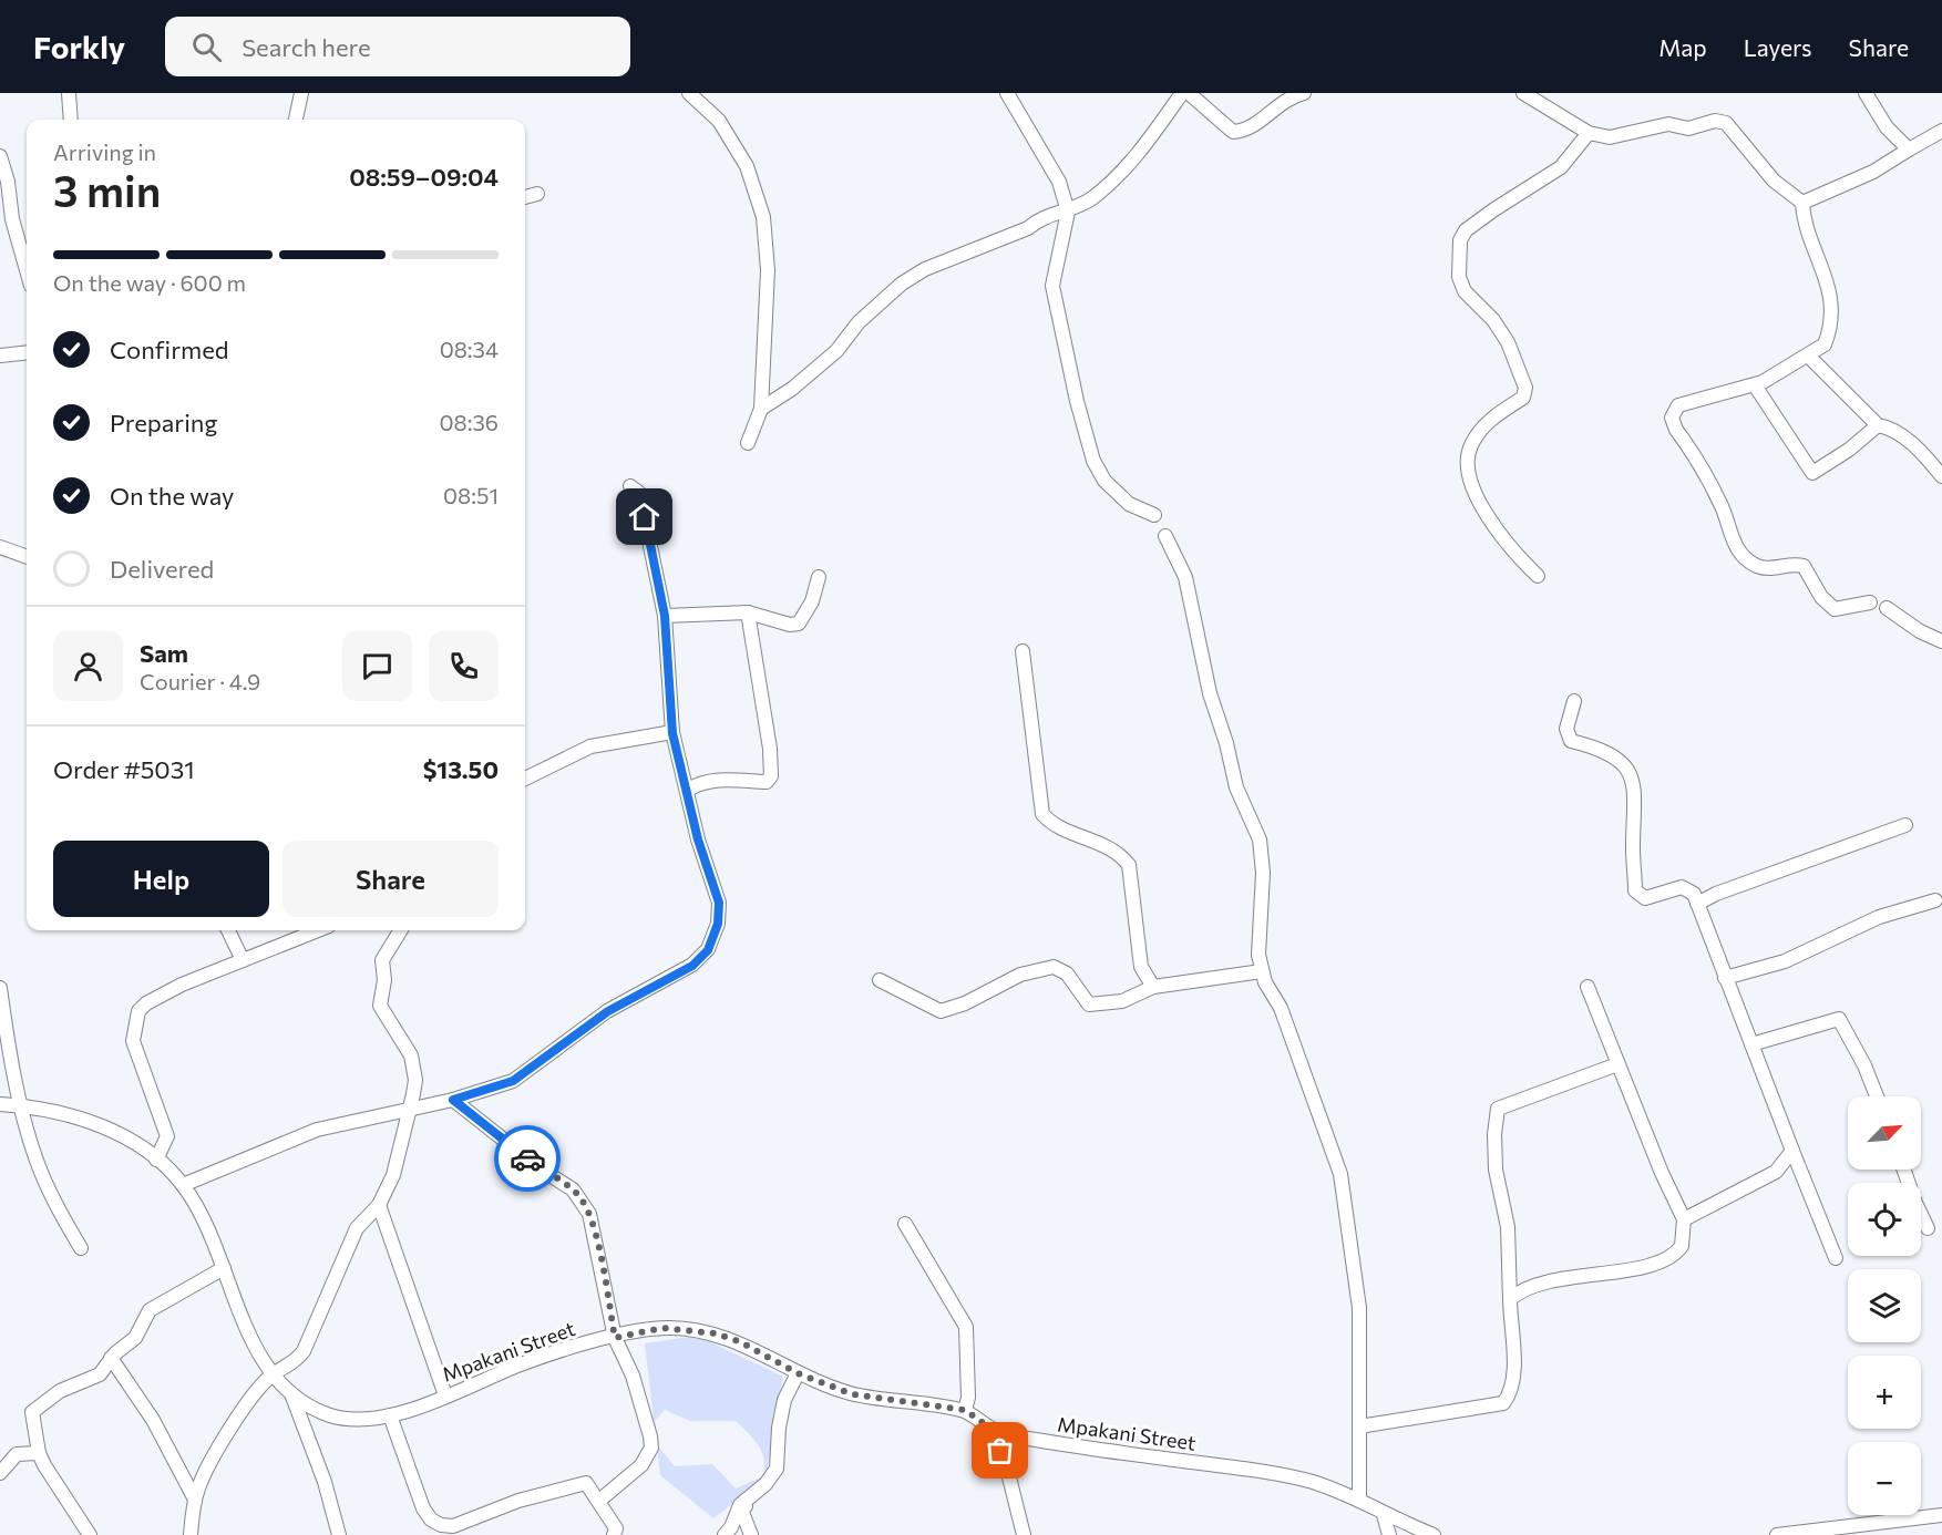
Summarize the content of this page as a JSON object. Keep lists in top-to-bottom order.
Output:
{
  "streets": {
    "street": ["Mpakani Street"]
  },
  "north": "top right",
  "page": {
    "header": "Forkly",
    "search": "Search here",
    "nav": ["Map", "Layers", "Share"],
    "heading": ["3 min", "Arriving in", "08:59–09:04"],
    "panel": [
      "Sam",
      "Courier · 4.9",
      "Order #5031",
      "$13.50"
    ],
    "bar": "On the way · 600 m",
    "list": [
      ["Confirmed", "08:34"],
      ["Preparing", "08:36"],
      ["On the way", "08:51"],
      "Delivered"
    ],
    "buttons": ["Help", "Share"],
    "map_buttons": ["+", "−"]
  }
}
